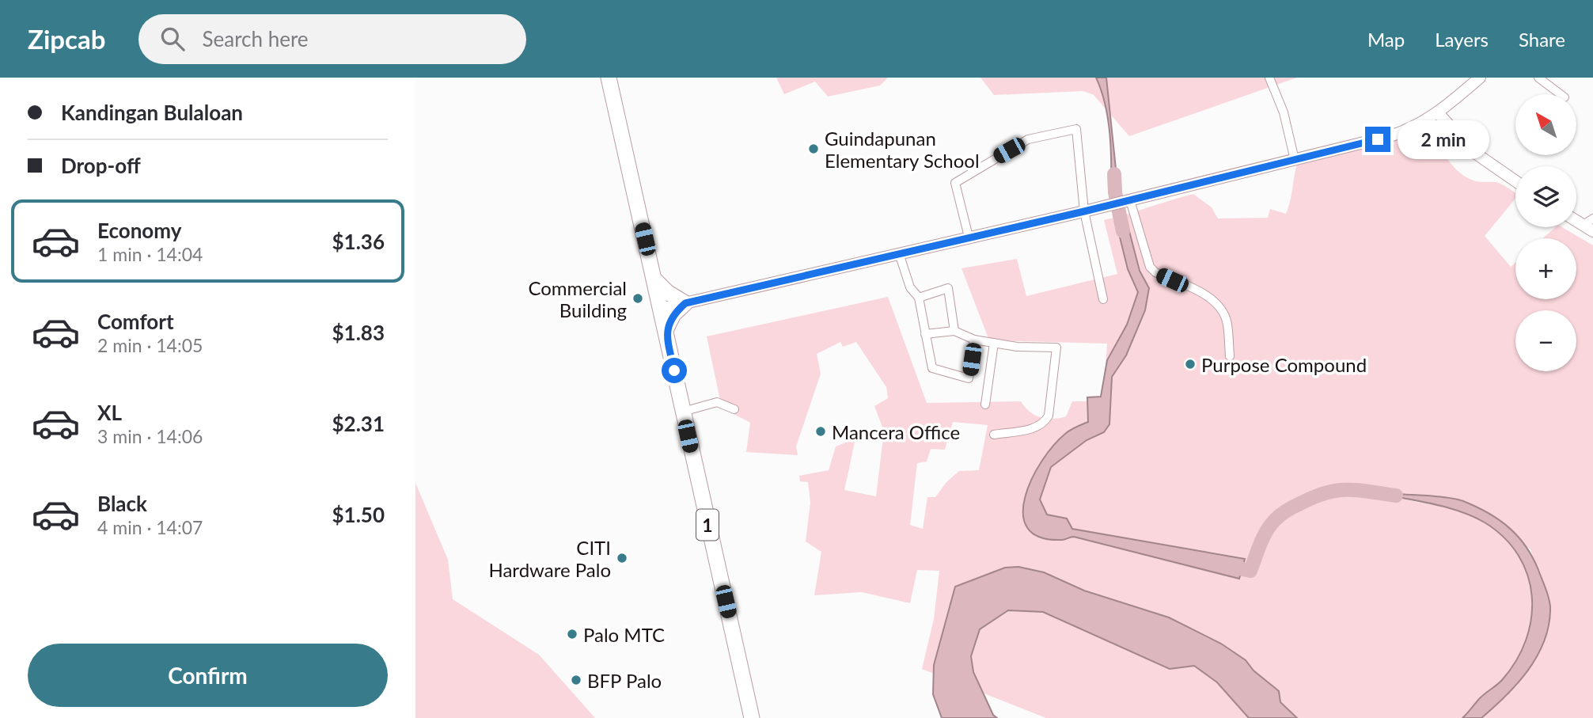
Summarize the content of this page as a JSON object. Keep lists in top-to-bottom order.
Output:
{
  "streets": {
    "highway": ["1"]
  },
  "places": [
    "Guindapunan Elementary School",
    "Commercial Building",
    "Purpose Compound",
    "Mancera Office",
    "CITI Hardware Palo",
    "Palo MTC",
    "BFP Palo"
  ],
  "north": "top left",
  "page": {
    "header": "Zipcab",
    "search": "Search here",
    "nav": ["Map", "Layers", "Share"],
    "banner": ["Kandingan Bulaloan", "Drop-off"],
    "map_buttons": ["+", "−"],
    "bubble": "2 min",
    "list": [
      {
        "name": "Economy",
        "note": "1 min · 14:04",
        "value": "$1.36"
      },
      {
        "name": "Comfort",
        "note": "2 min · 14:05",
        "value": "$1.83"
      },
      {
        "name": "XL",
        "note": "3 min · 14:06",
        "value": "$2.31"
      },
      {
        "name": "Black",
        "note": "4 min · 14:07",
        "value": "$1.50"
      }
    ],
    "buttons": "Confirm"
  }
}
